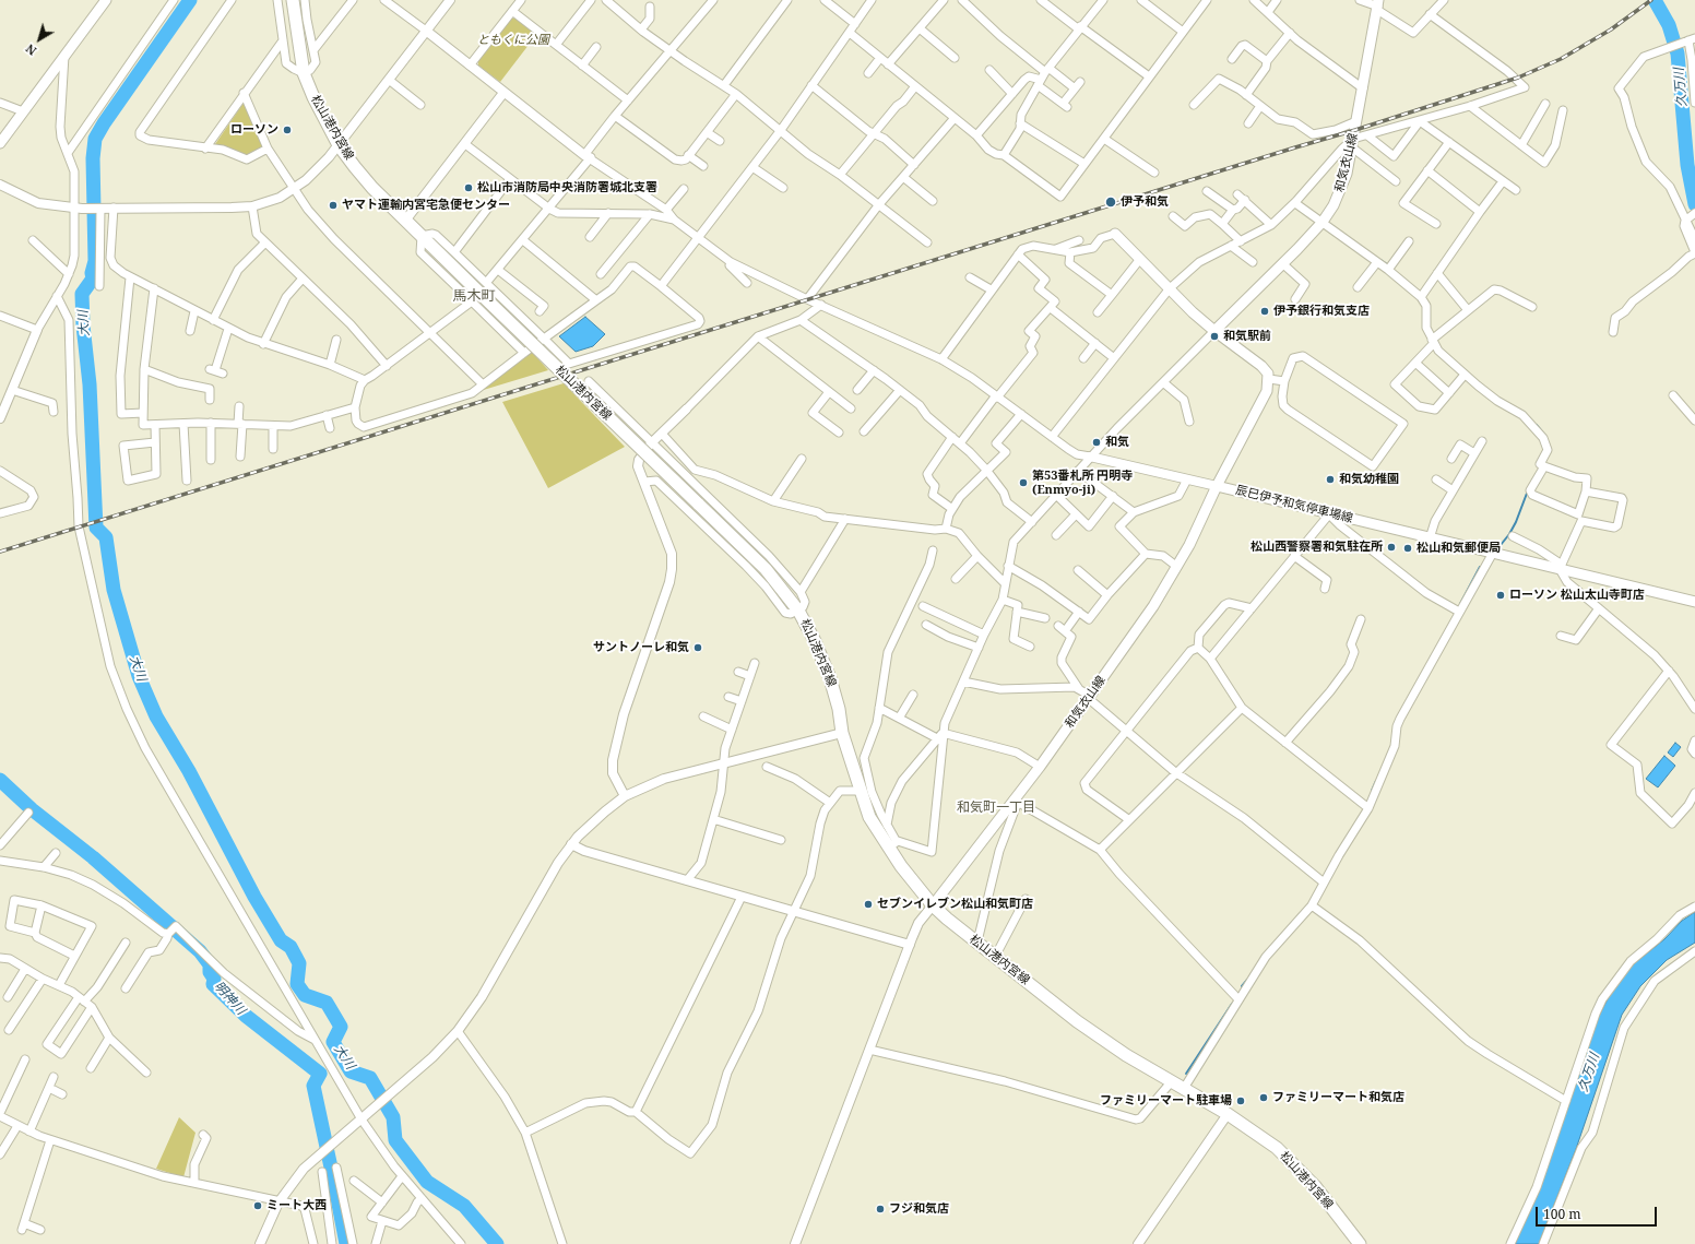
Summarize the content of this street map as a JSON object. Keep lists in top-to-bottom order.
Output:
{
  "streets": {
    "main road": ["松山港内宮線", "和気衣山線", "辰巳伊予和気停車場線"]
  },
  "crossings": [
    ["松山港内宮線", "和気衣山線"],
    ["和気衣山線", "辰巳伊予和気停車場線"]
  ],
  "districts": ["馬木町", "和気町一丁目"],
  "water": ["久万川", "大川", "明神川"],
  "parks": ["ともくに公園"],
  "places": [
    "ローソン",
    "松山市消防局中央消防署城北支署",
    "伊予和気",
    "ヤマト運輸内宮宅急便センター",
    "伊予銀行和気支店",
    "和気駅前",
    "和気",
    "和気幼稚園",
    "第53番札所 円明寺 (Enmyo-ji)",
    "松山西警察署和気駐在所",
    "松山和気郵便局",
    "ローソン 松山太山寺町店",
    "サントノーレ和気",
    "セブンイレブン松山和気町店",
    "ファミリーマート和気店",
    "ファミリーマート駐車場",
    "ミート大西",
    "フジ和気店"
  ],
  "scale_bar": "100 m",
  "north": "bottom left"
}
